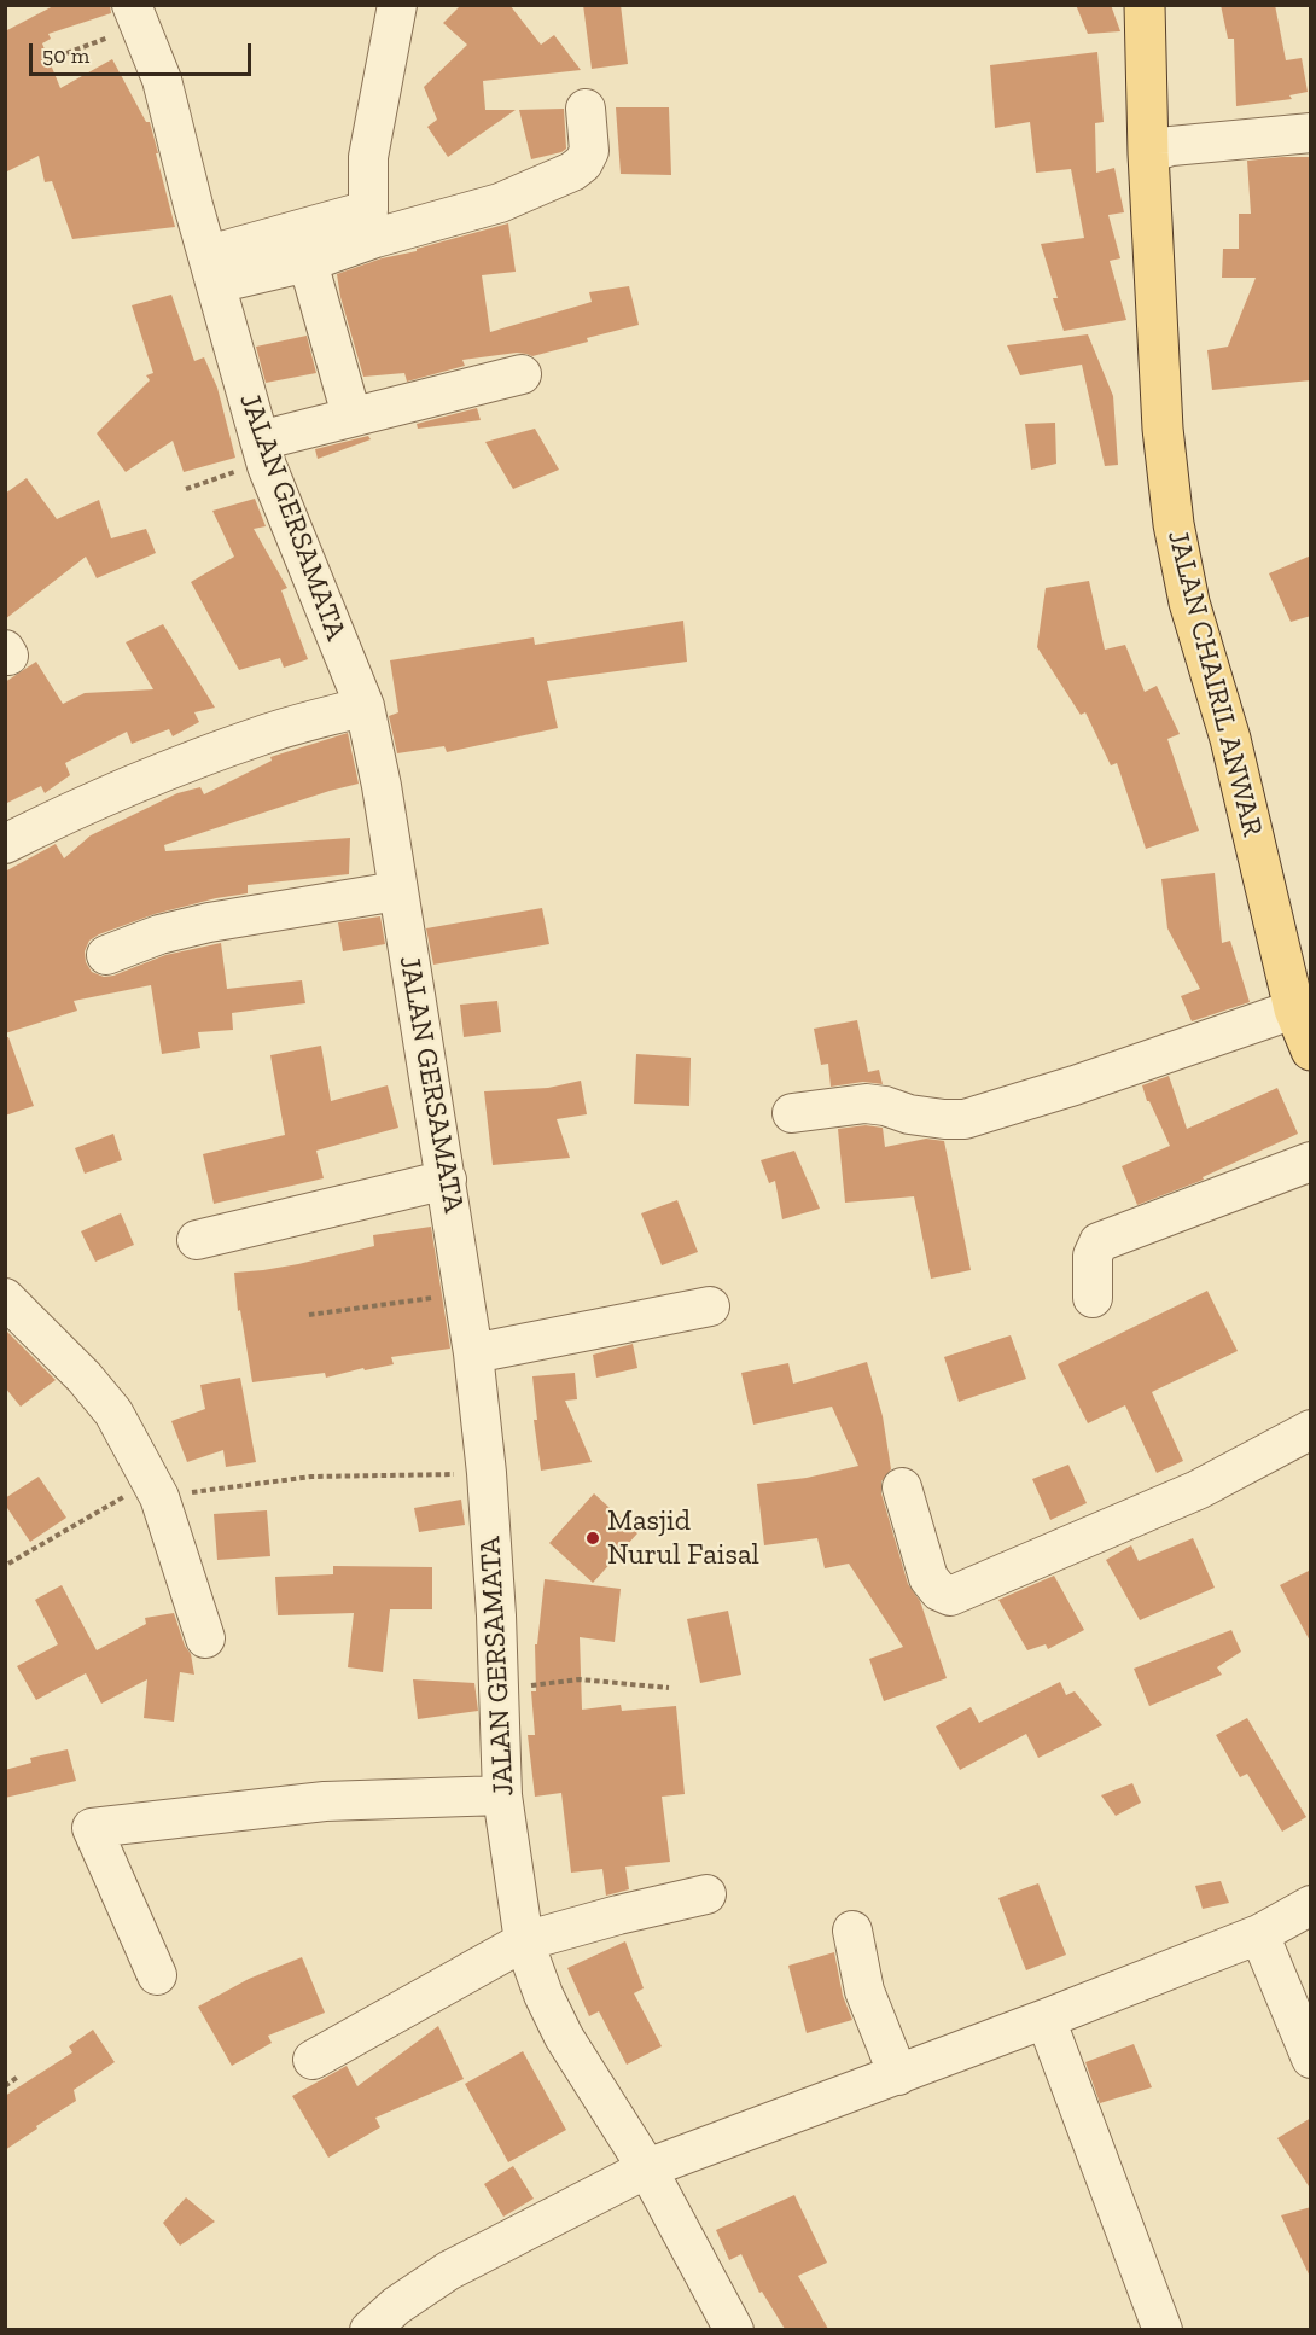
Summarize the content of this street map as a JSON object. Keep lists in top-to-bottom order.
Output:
{
  "streets": {
    "main road": ["JALAN CHAIRIL ANWAR"],
    "street": ["JALAN GERSAMATA"]
  },
  "places": ["Masjid Nurul Faisal"],
  "scale_bar": "50 m"
}
